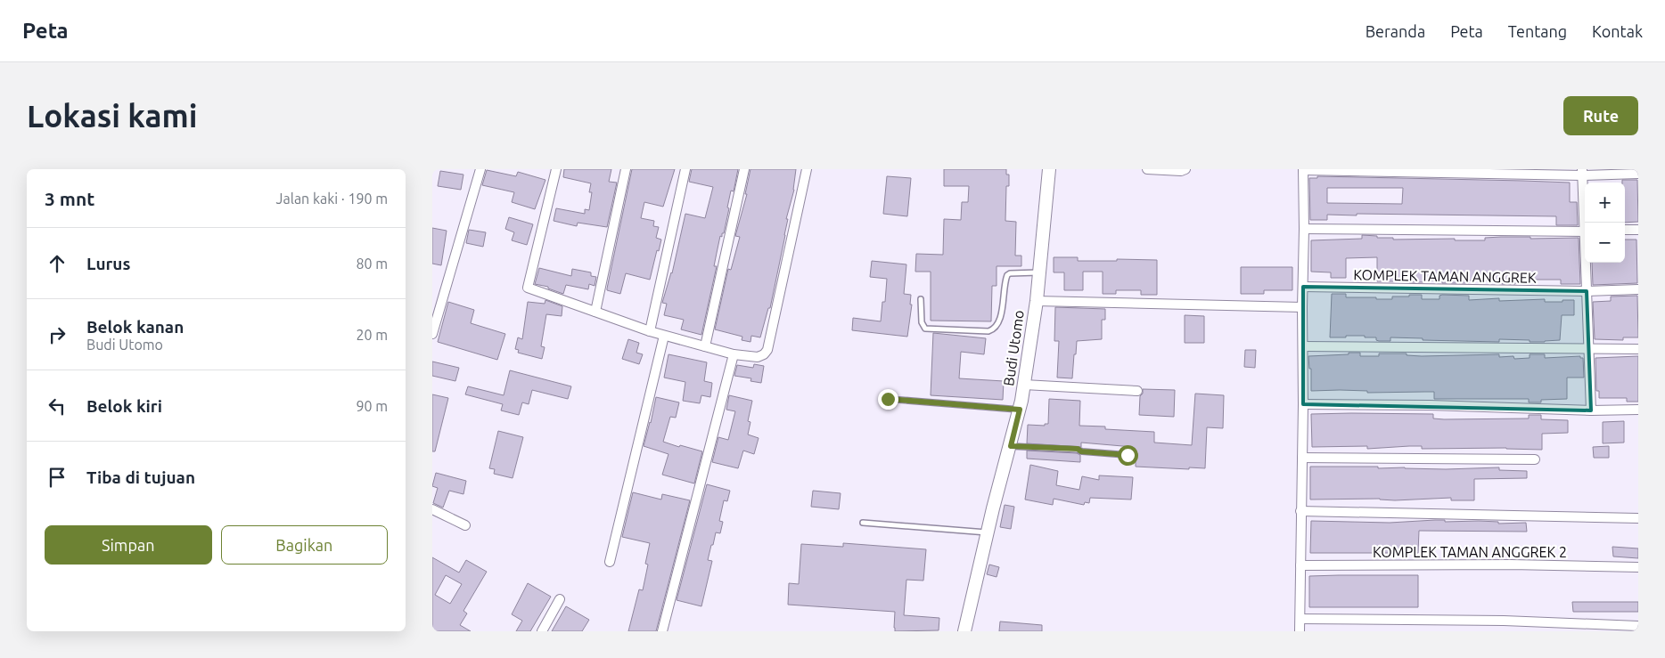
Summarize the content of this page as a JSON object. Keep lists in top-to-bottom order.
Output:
{
  "streets": {
    "street": ["KOMPLEK TAMAN ANGGREK", "Budi Utomo", "KOMPLEK TAMAN ANGGREK 2"]
  },
  "page": {
    "header": "Peta",
    "nav": [
      "Beranda",
      "Peta",
      "Tentang",
      "Kontak"
    ],
    "buttons": [
      "Rute",
      ["Simpan", "Bagikan"]
    ],
    "title": "Lokasi kami",
    "heading": ["3 mnt", "Jalan kaki · 190 m"],
    "map_buttons": ["+", "−"],
    "list": [
      ["Lurus", "80 m"],
      ["Belok kanan", "Budi Utomo", "20 m"],
      ["Belok kiri", "90 m"],
      "Tiba di tujuan"
    ]
  }
}
